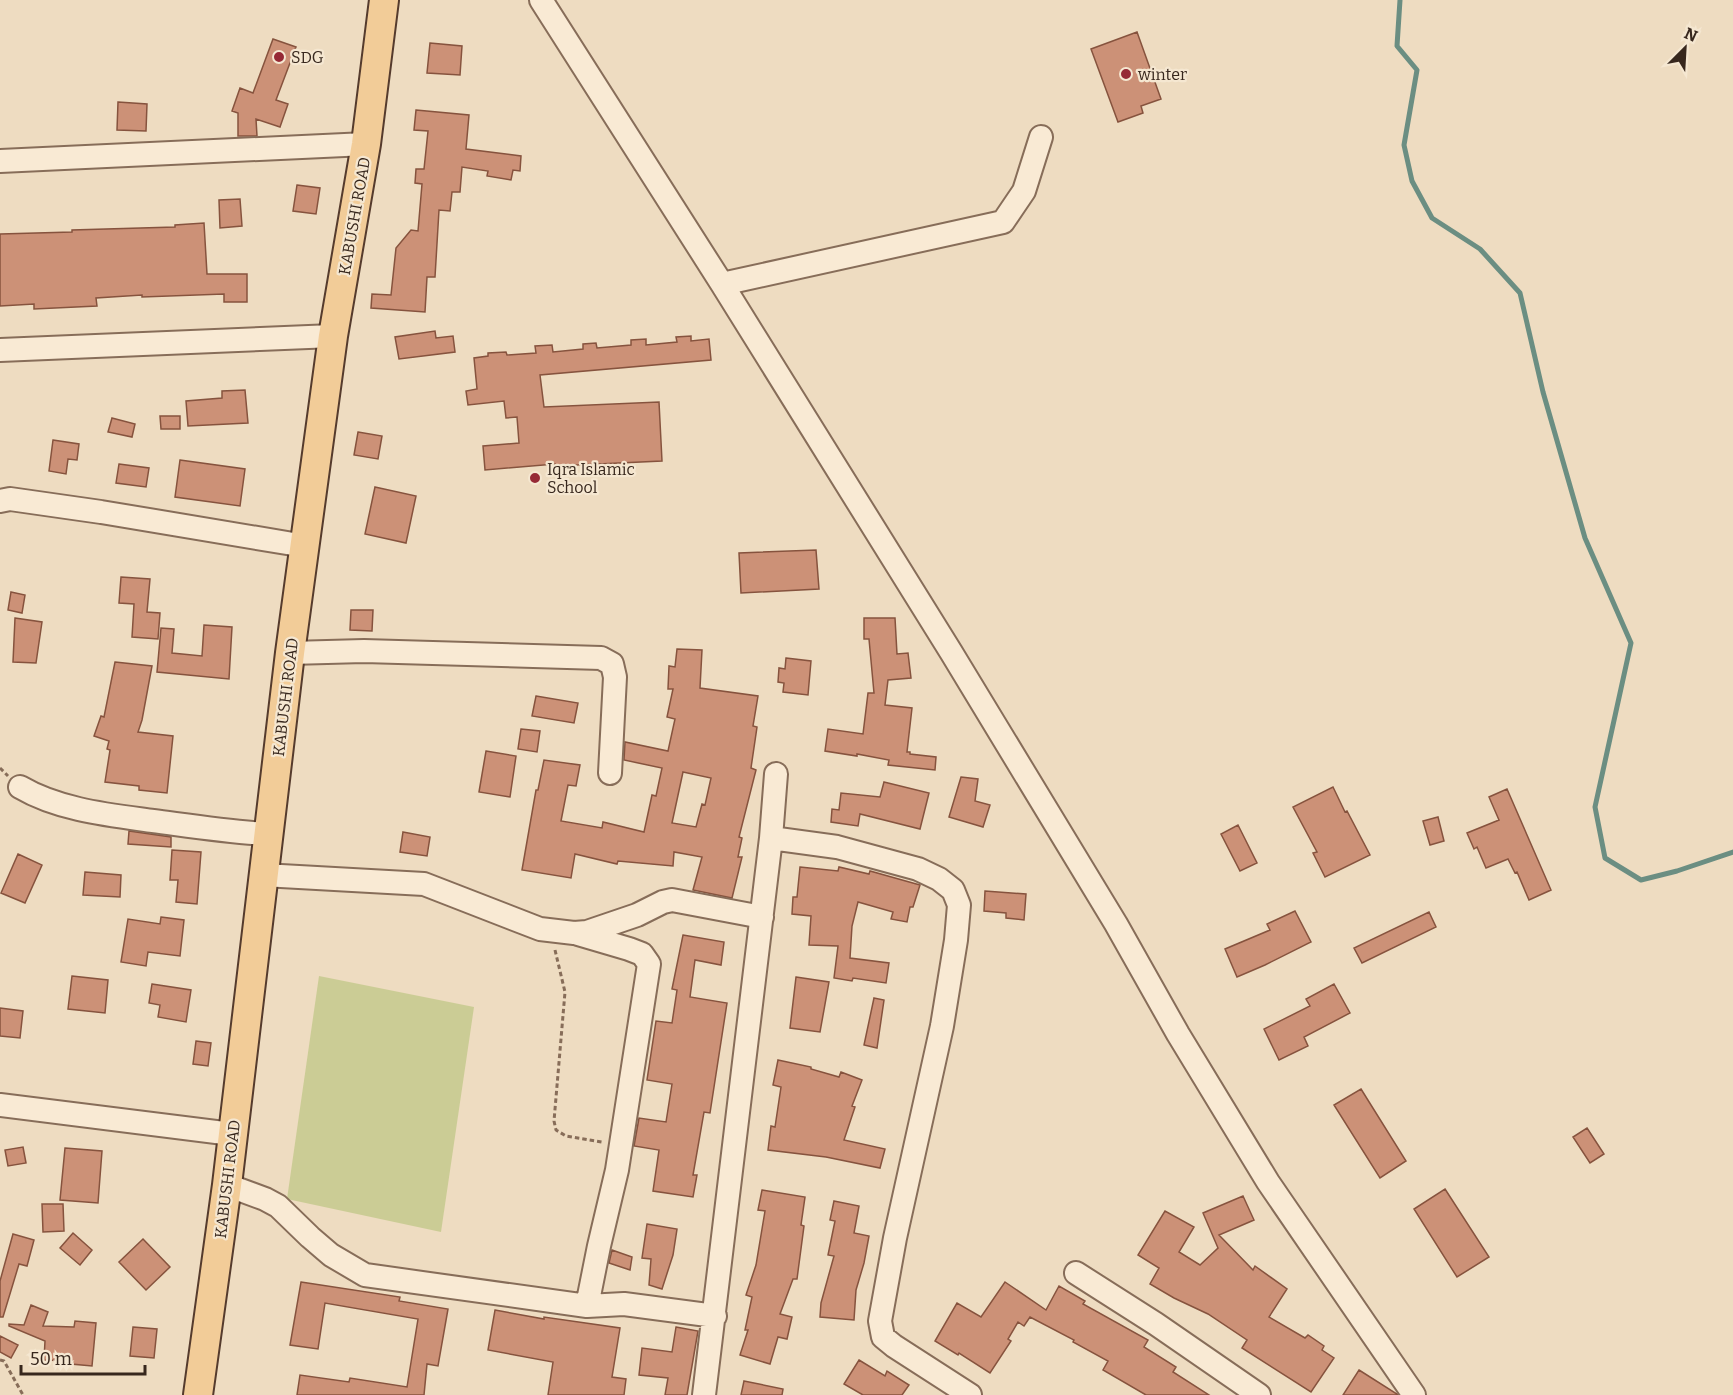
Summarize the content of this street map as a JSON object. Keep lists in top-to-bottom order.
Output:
{
  "streets": {
    "main road": ["KABUSHI ROAD"]
  },
  "places": ["SDG", "winter", "Iqra Islamic School"],
  "scale_bar": "50 m",
  "north": "top right"
}
